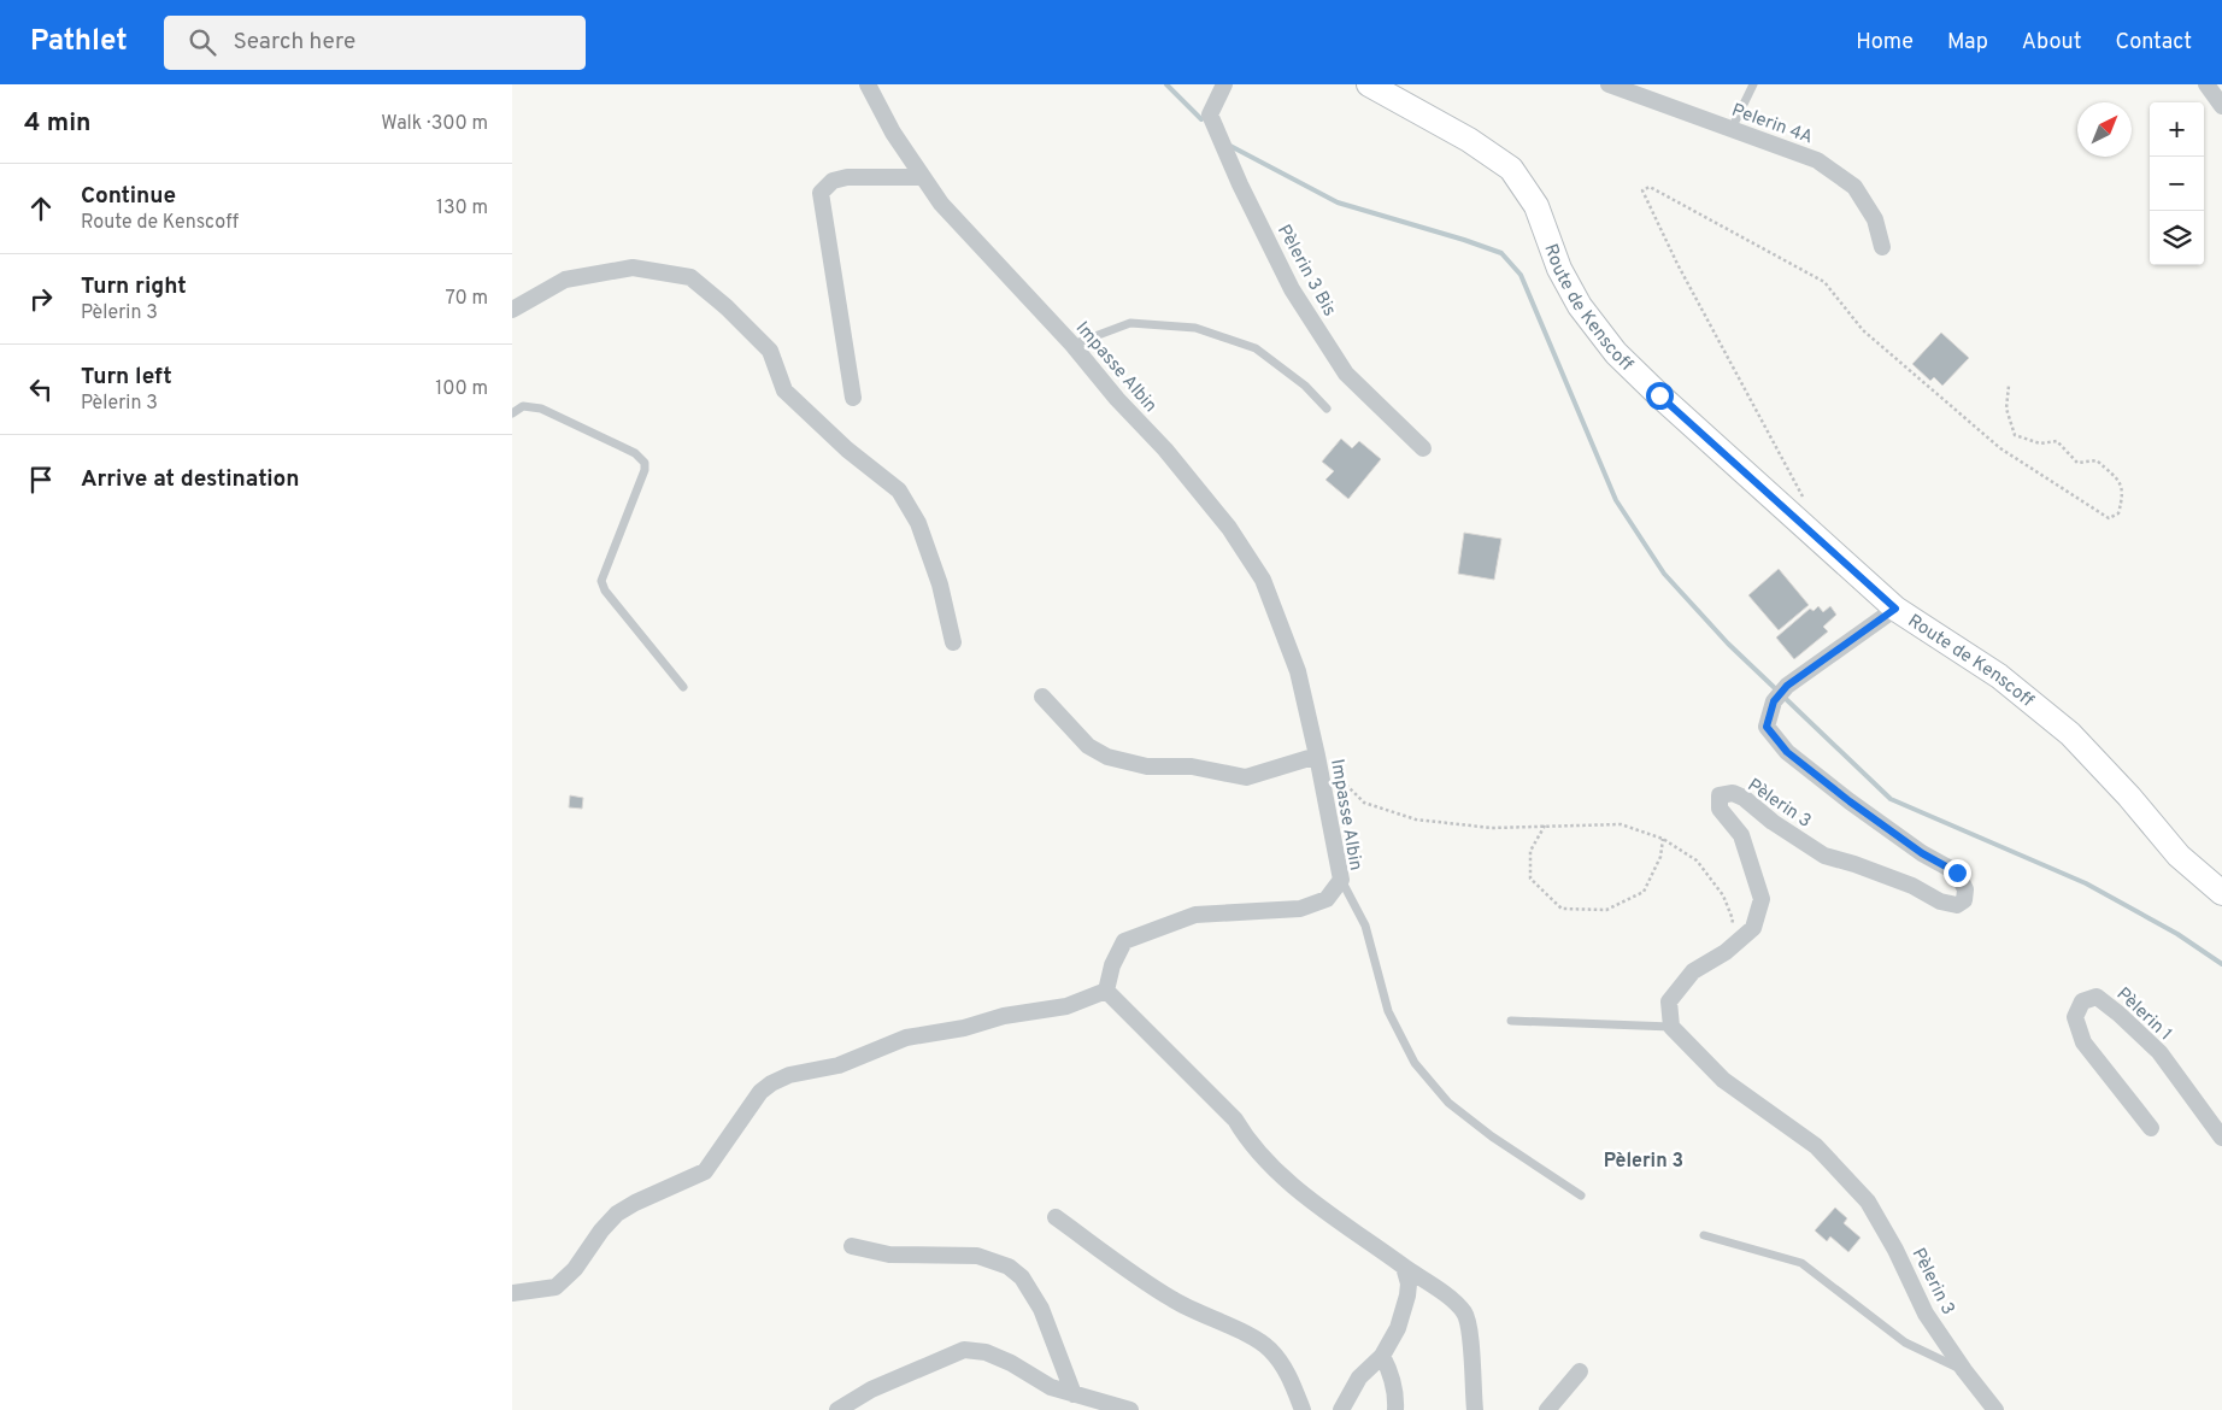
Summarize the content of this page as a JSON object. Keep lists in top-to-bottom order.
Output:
{
  "streets": {
    "main road": ["Route de Kenscoff"],
    "street": [
      "Pelerin 4A",
      "Pèlerin 3 Bis",
      "Impasse Albin",
      "Pèlerin 3",
      "Pèlerin 1"
    ]
  },
  "crossings": [
    ["Route de Kenscoff", "Pèlerin 3"]
  ],
  "districts": ["Pèlerin 3"],
  "north": "top right",
  "page": {
    "header": "Pathlet",
    "search": "Search here",
    "nav": [
      "Home",
      "Map",
      "About",
      "Contact"
    ],
    "heading": ["4 min", "Walk · 300 m"],
    "map_buttons": ["+", "−"],
    "list": [
      ["Continue", "Route de Kenscoff", "130 m"],
      ["Turn right", "Pèlerin 3", "70 m"],
      ["Turn left", "Pèlerin 3", "100 m"],
      "Arrive at destination"
    ]
  }
}
